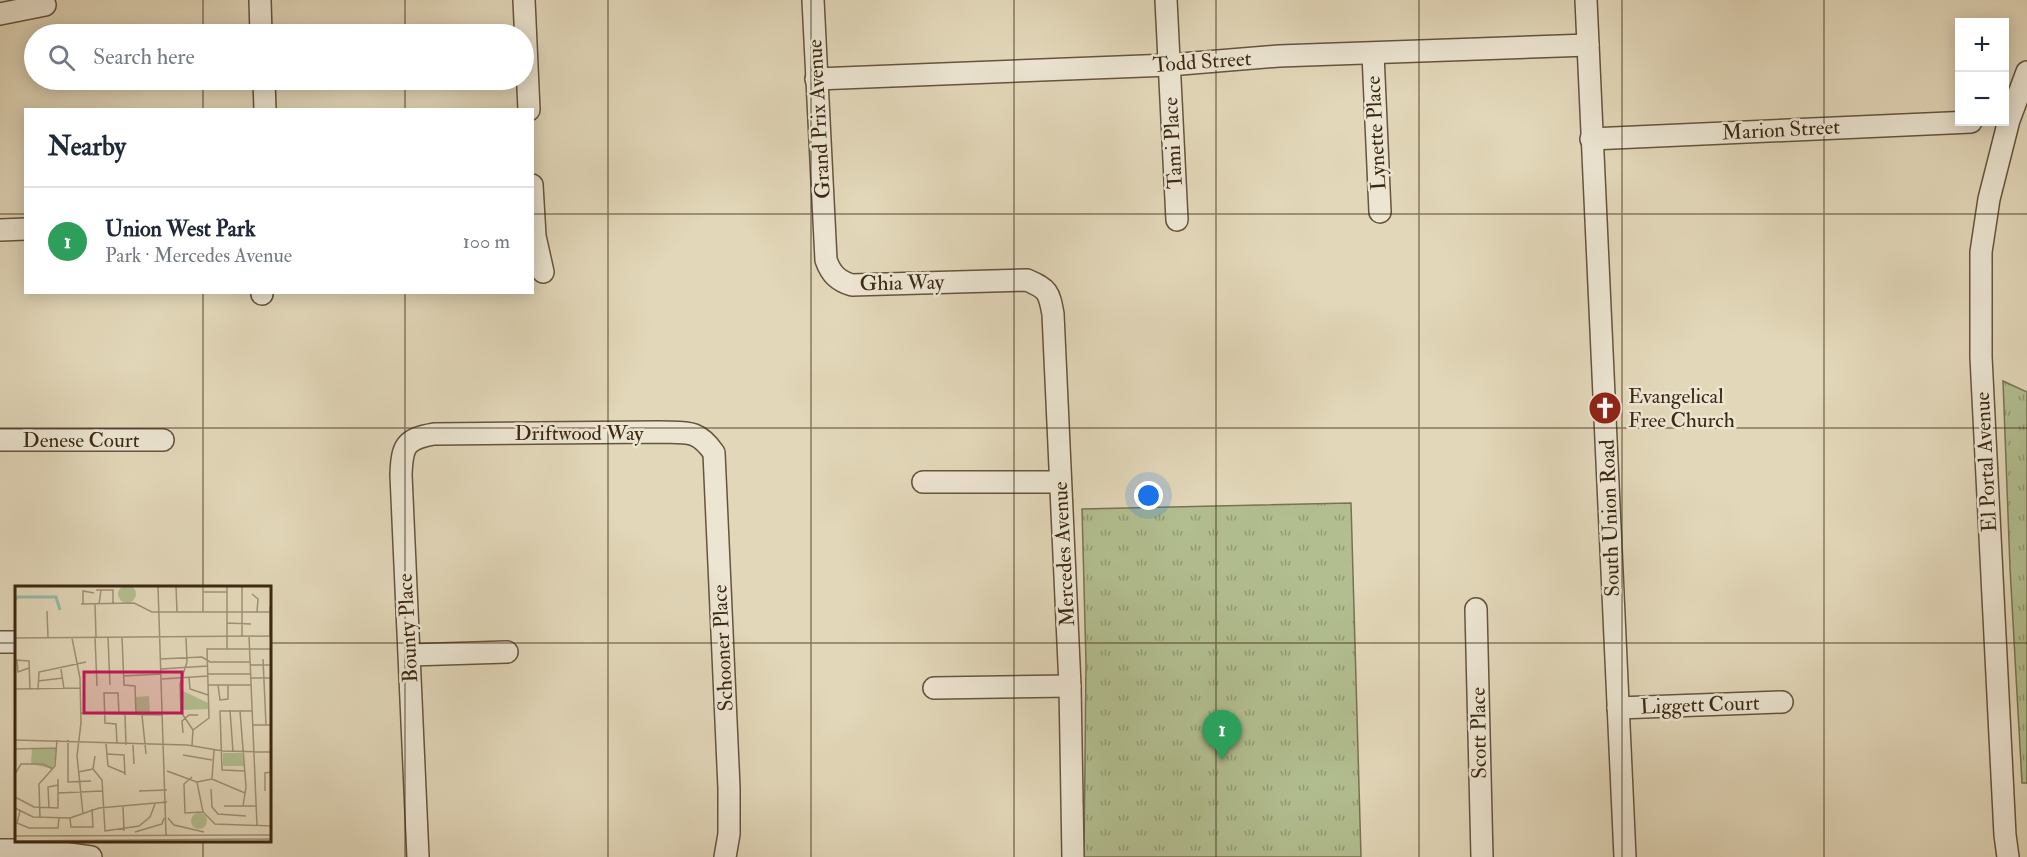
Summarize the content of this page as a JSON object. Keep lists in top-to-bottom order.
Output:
{
  "streets": {
    "street": [
      "Todd Street",
      "Grand Prix Avenue",
      "Marion Street",
      "Lynette Place",
      "Tami Place",
      "Ghia Way",
      "Driftwood Way",
      "Denese Court",
      "El Portal Avenue",
      "South Union Road",
      "Mercedes Avenue",
      "Bounty Place",
      "Schooner Place",
      "Liggett Court",
      "Scott Place"
    ]
  },
  "crossings": [
    ["Todd Street", "Grand Prix Avenue"],
    ["Todd Street", "Lynette Place"],
    ["Todd Street", "Tami Place"],
    ["Todd Street", "South Union Road"],
    ["Grand Prix Avenue", "Ghia Way"],
    ["Marion Street", "South Union Road"],
    ["Ghia Way", "Mercedes Avenue"],
    ["Driftwood Way", "Bounty Place"],
    ["Driftwood Way", "Schooner Place"],
    ["South Union Road", "Liggett Court"]
  ],
  "places": {
    "church": ["Evangelical Free Church"]
  },
  "page": {
    "map_buttons": ["+", "−"],
    "search": "Search here",
    "heading": "Nearby",
    "list": [
      {
        "mark": "1",
        "name": "Union West Park",
        "note": "Park · Mercedes Avenue",
        "value": "100 m"
      }
    ],
    "pins": "1"
  }
}
